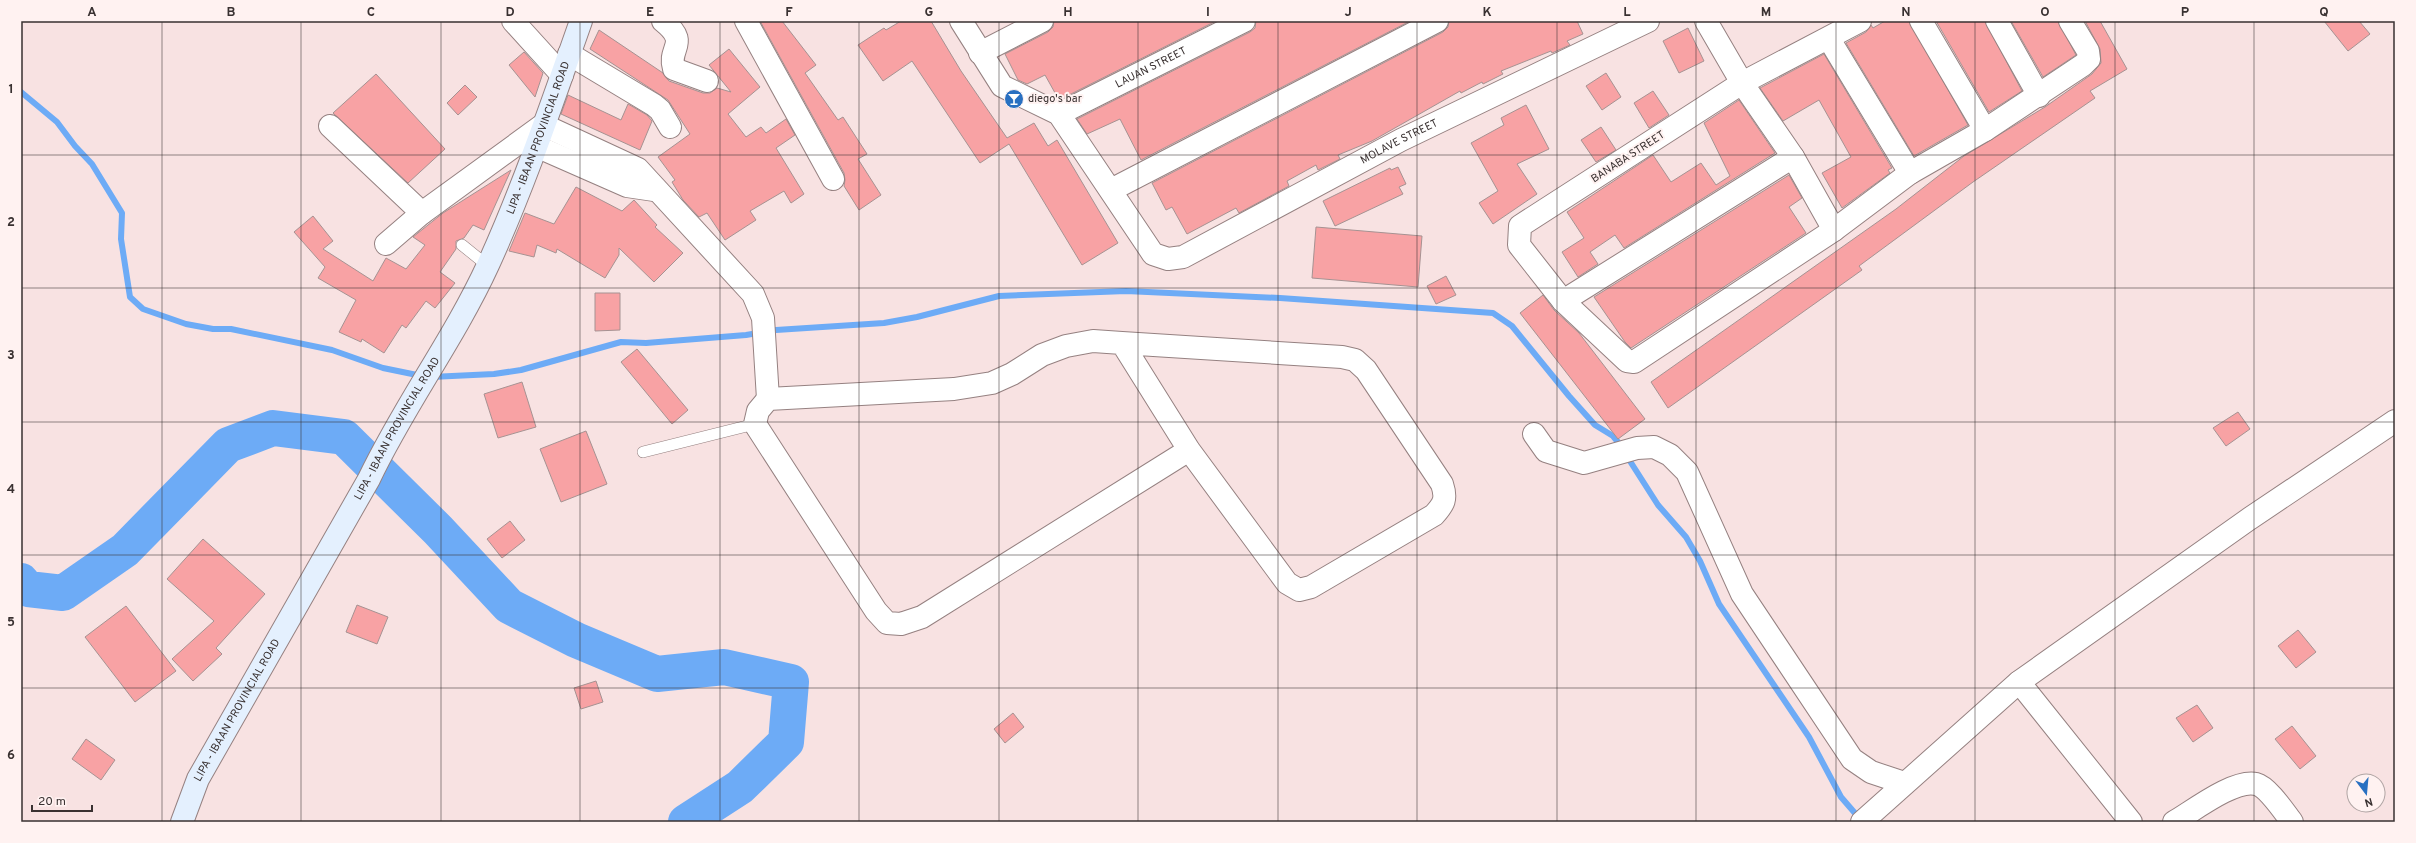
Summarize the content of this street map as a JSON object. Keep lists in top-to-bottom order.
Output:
{
  "streets": {
    "main road": ["LIPA - IBAAN PROVINCIAL ROAD"],
    "street": ["LAUAN STREET", "MOLAVE STREET", "BANABA STREET"]
  },
  "places": {
    "bar": ["diego's bar"]
  },
  "scale_bar": "20 m",
  "north": "bottom",
  "grid": {
    "columns": [
      "A",
      "B",
      "C",
      "D",
      "E",
      "F",
      "G",
      "H",
      "I",
      "J",
      "K",
      "L",
      "M",
      "N",
      "O",
      "P",
      "Q"
    ],
    "rows": [
      "1",
      "2",
      "3",
      "4",
      "5",
      "6"
    ]
  }
}
